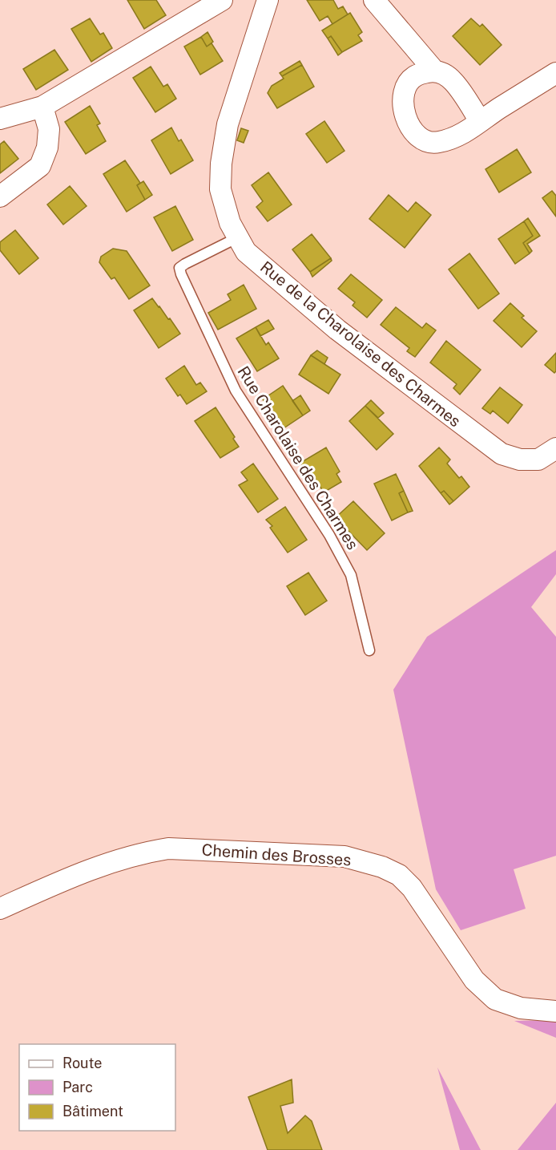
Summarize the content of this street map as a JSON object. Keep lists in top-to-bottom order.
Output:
{
  "streets": {
    "street": ["Rue de la Charolaise des Charmes", "Chemin des Brosses"],
    "lane": ["Rue Charolaise des Charmes"]
  },
  "crossings": [
    ["Rue de la Charolaise des Charmes", "Rue Charolaise des Charmes"]
  ],
  "legend": ["Route", "Parc", "Bâtiment"]
}
